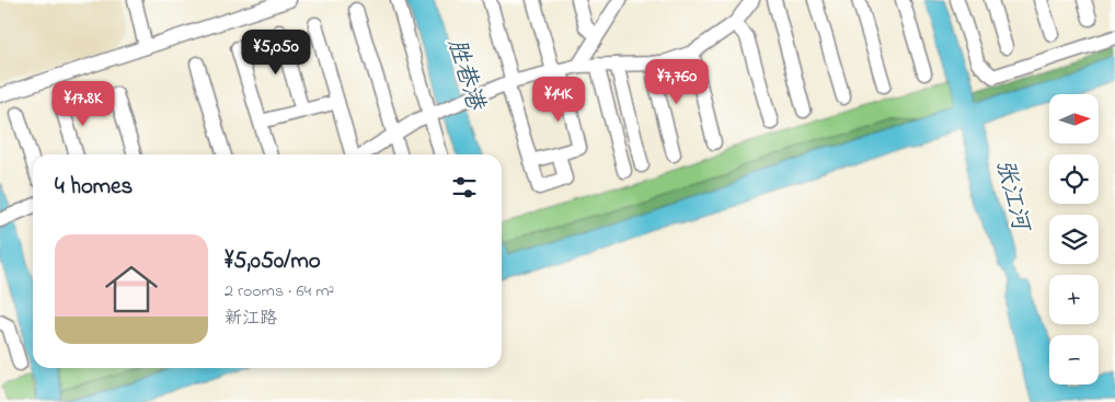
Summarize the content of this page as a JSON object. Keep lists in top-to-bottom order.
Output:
{
  "water": ["胜巷港", "张江河"],
  "north": "right",
  "page": {
    "price": [
      "¥5,050",
      "¥7,760",
      "¥14K",
      "¥17.8K"
    ],
    "map_buttons": ["+", "−"],
    "heading": "4 homes",
    "list": [
      {
        "name": "¥5,050/mo",
        "note": "2 rooms · 64 m² · 新江路"
      }
    ]
  }
}
